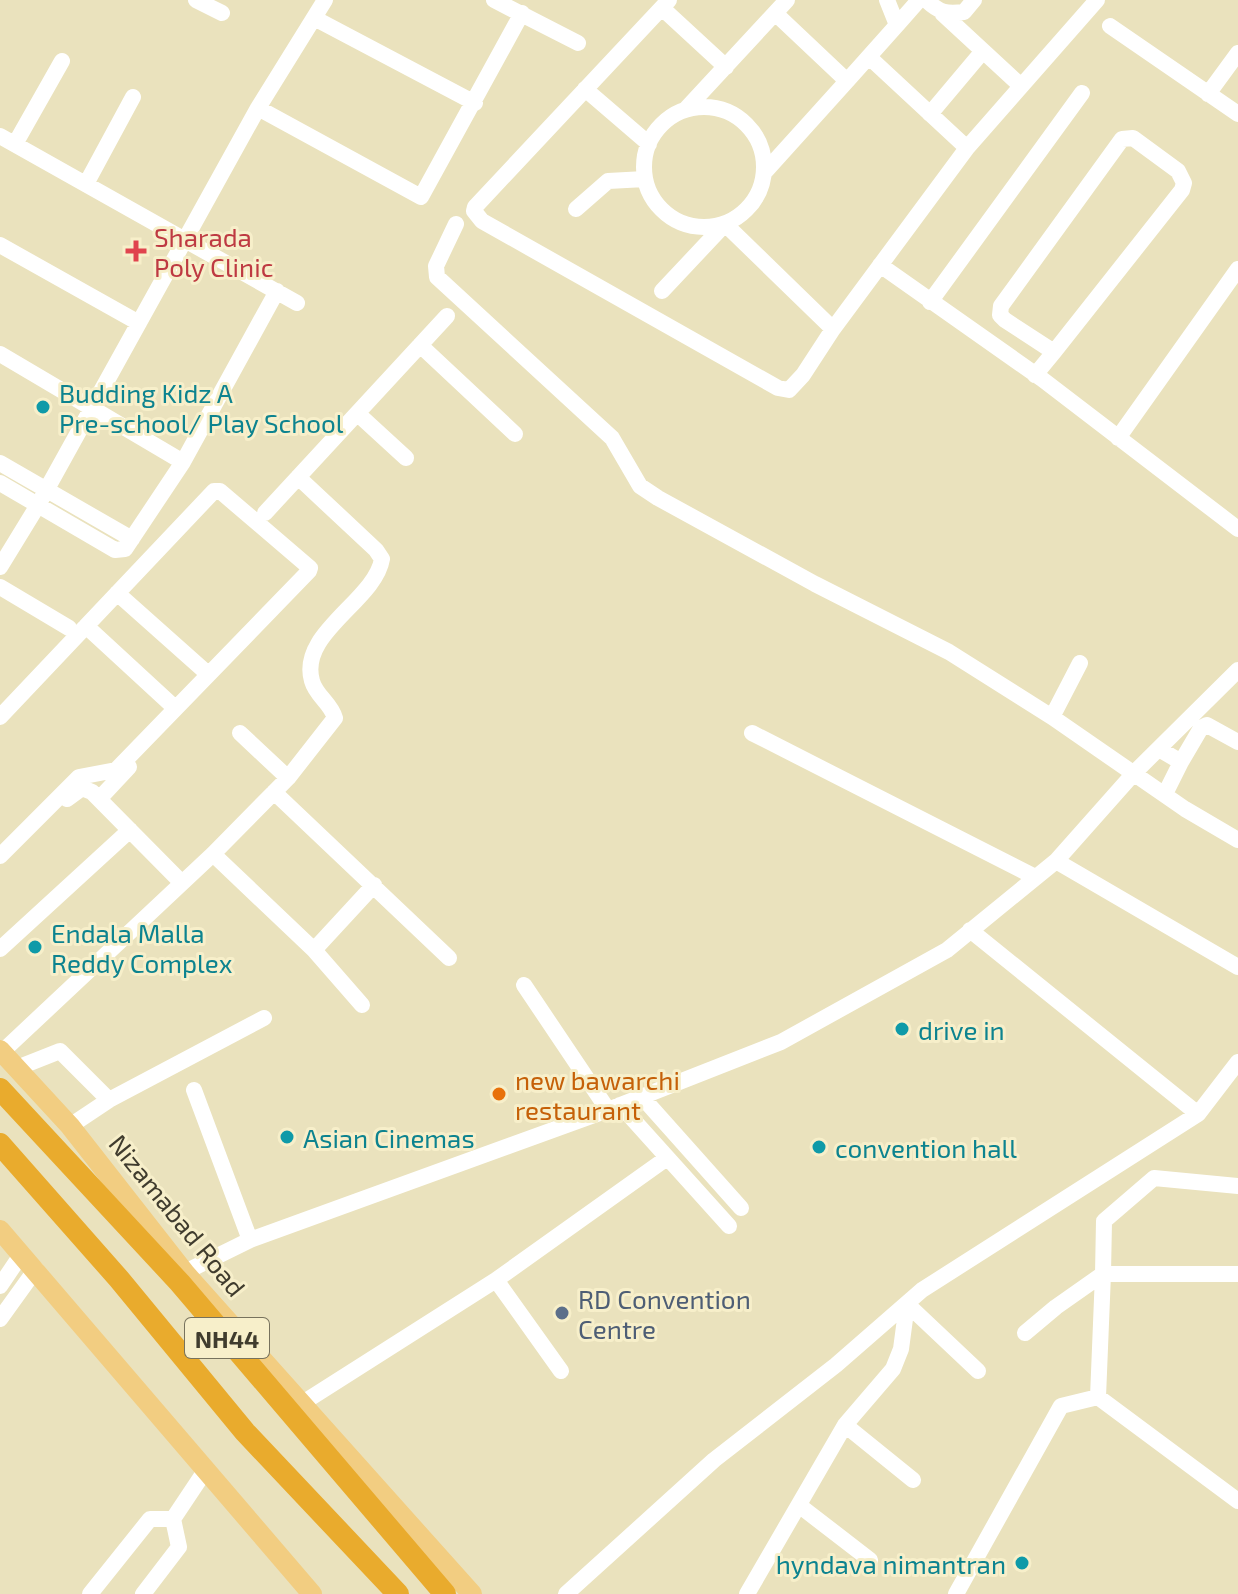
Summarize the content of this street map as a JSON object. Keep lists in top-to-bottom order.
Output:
{
  "streets": {
    "highway": ["Nizamabad Road", "NH44"]
  },
  "places": {
    "health": ["Sharada Poly Clinic"],
    "other": [
      "Budding Kidz A Pre-school/ Play School",
      "Endala Malla Reddy Complex",
      "drive in",
      "new bawarchi restaurant",
      "Asian Cinemas",
      "convention hall",
      "RD Convention Centre",
      "hyndava nimantran"
    ]
  }
}
